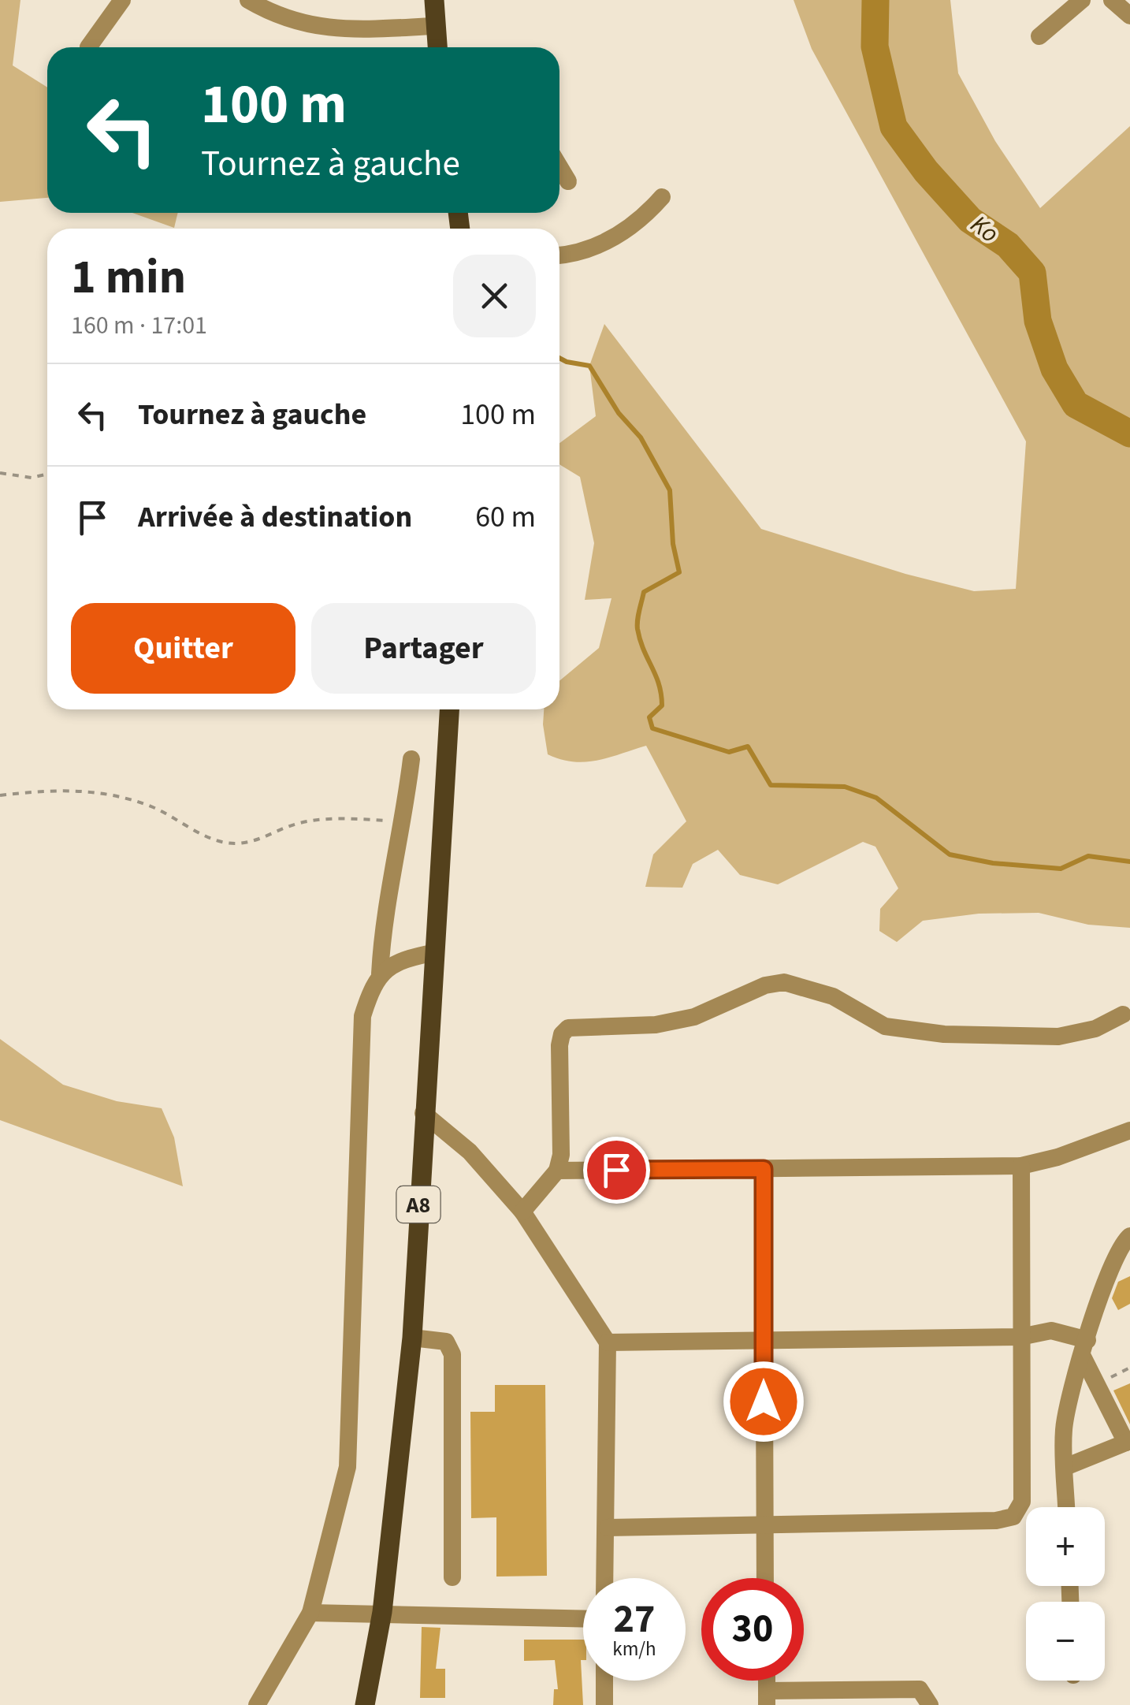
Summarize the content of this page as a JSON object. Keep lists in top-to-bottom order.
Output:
{
  "streets": {
    "main road": ["A8"]
  },
  "water": ["Ko"],
  "page": {
    "turn": ["100 m", "Tournez à gauche"],
    "heading": ["1 min", "160 m · 17:01"],
    "list": [
      {
        "name": "Tournez à gauche",
        "value": "100 m"
      },
      {
        "name": "Arrivée à destination",
        "value": "60 m"
      }
    ],
    "buttons": ["Quitter", "Partager"],
    "map_buttons": ["+", "−"],
    "speed": "27 km/h",
    "limit": "30"
  }
}
